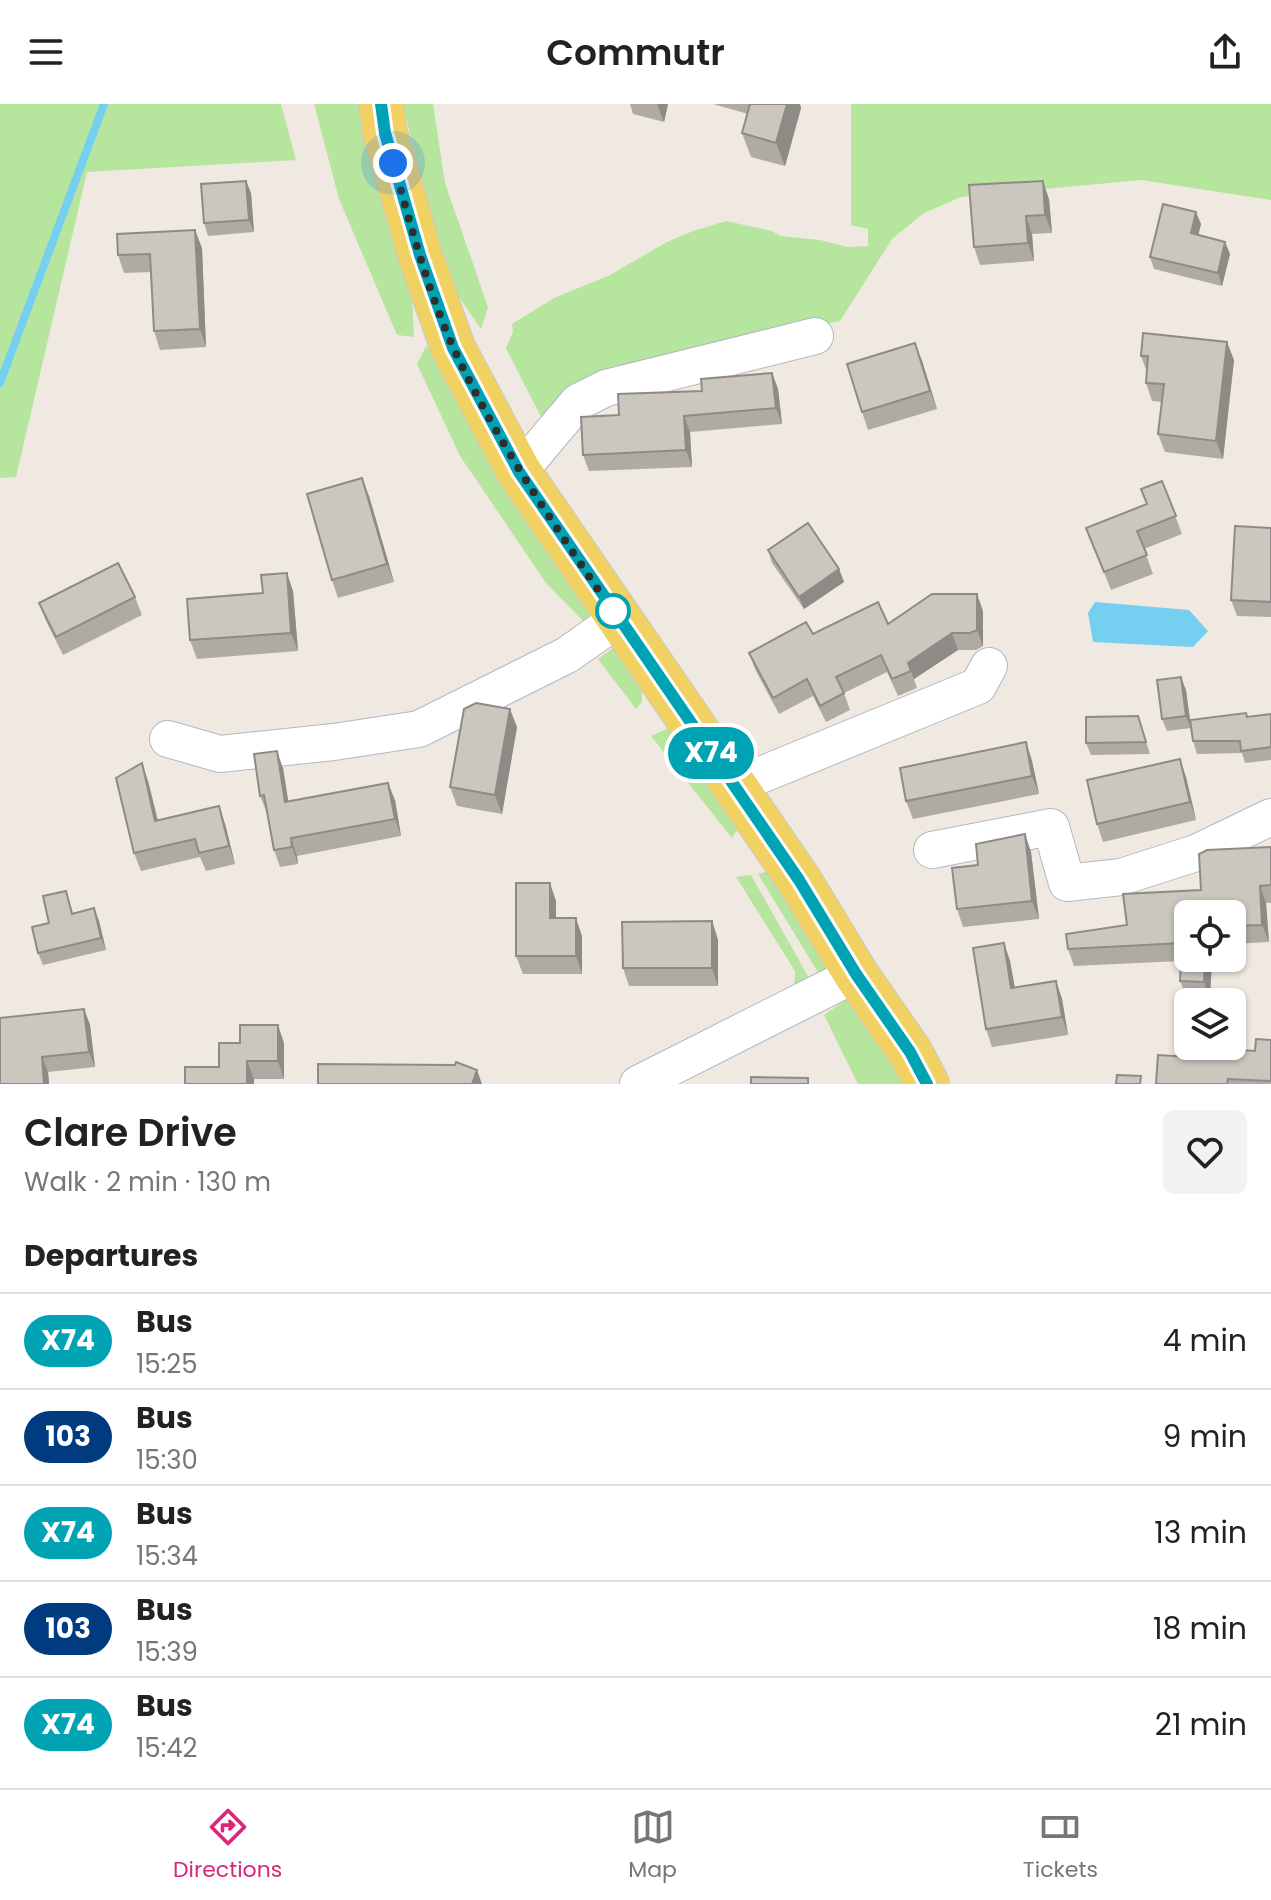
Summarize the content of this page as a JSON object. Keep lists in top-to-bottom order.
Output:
{
  "lines": ["bus line X74"],
  "page": {
    "header": "Commutr",
    "on_map": "X74",
    "heading": [
      ["Clare Drive", "Walk · 2 min · 130 m"],
      "Departures"
    ],
    "list": [
      {
        "mark": "X74",
        "name": "Bus",
        "note": "15:25",
        "value": "4 min"
      },
      {
        "mark": "103",
        "name": "Bus",
        "note": "15:30",
        "value": "9 min"
      },
      {
        "mark": "X74",
        "name": "Bus",
        "note": "15:34",
        "value": "13 min"
      },
      {
        "mark": "103",
        "name": "Bus",
        "note": "15:39",
        "value": "18 min"
      },
      {
        "mark": "X74",
        "name": "Bus",
        "note": "15:42",
        "value": "21 min"
      }
    ],
    "tabs": ["Directions", "Map", "Tickets"]
  }
}
